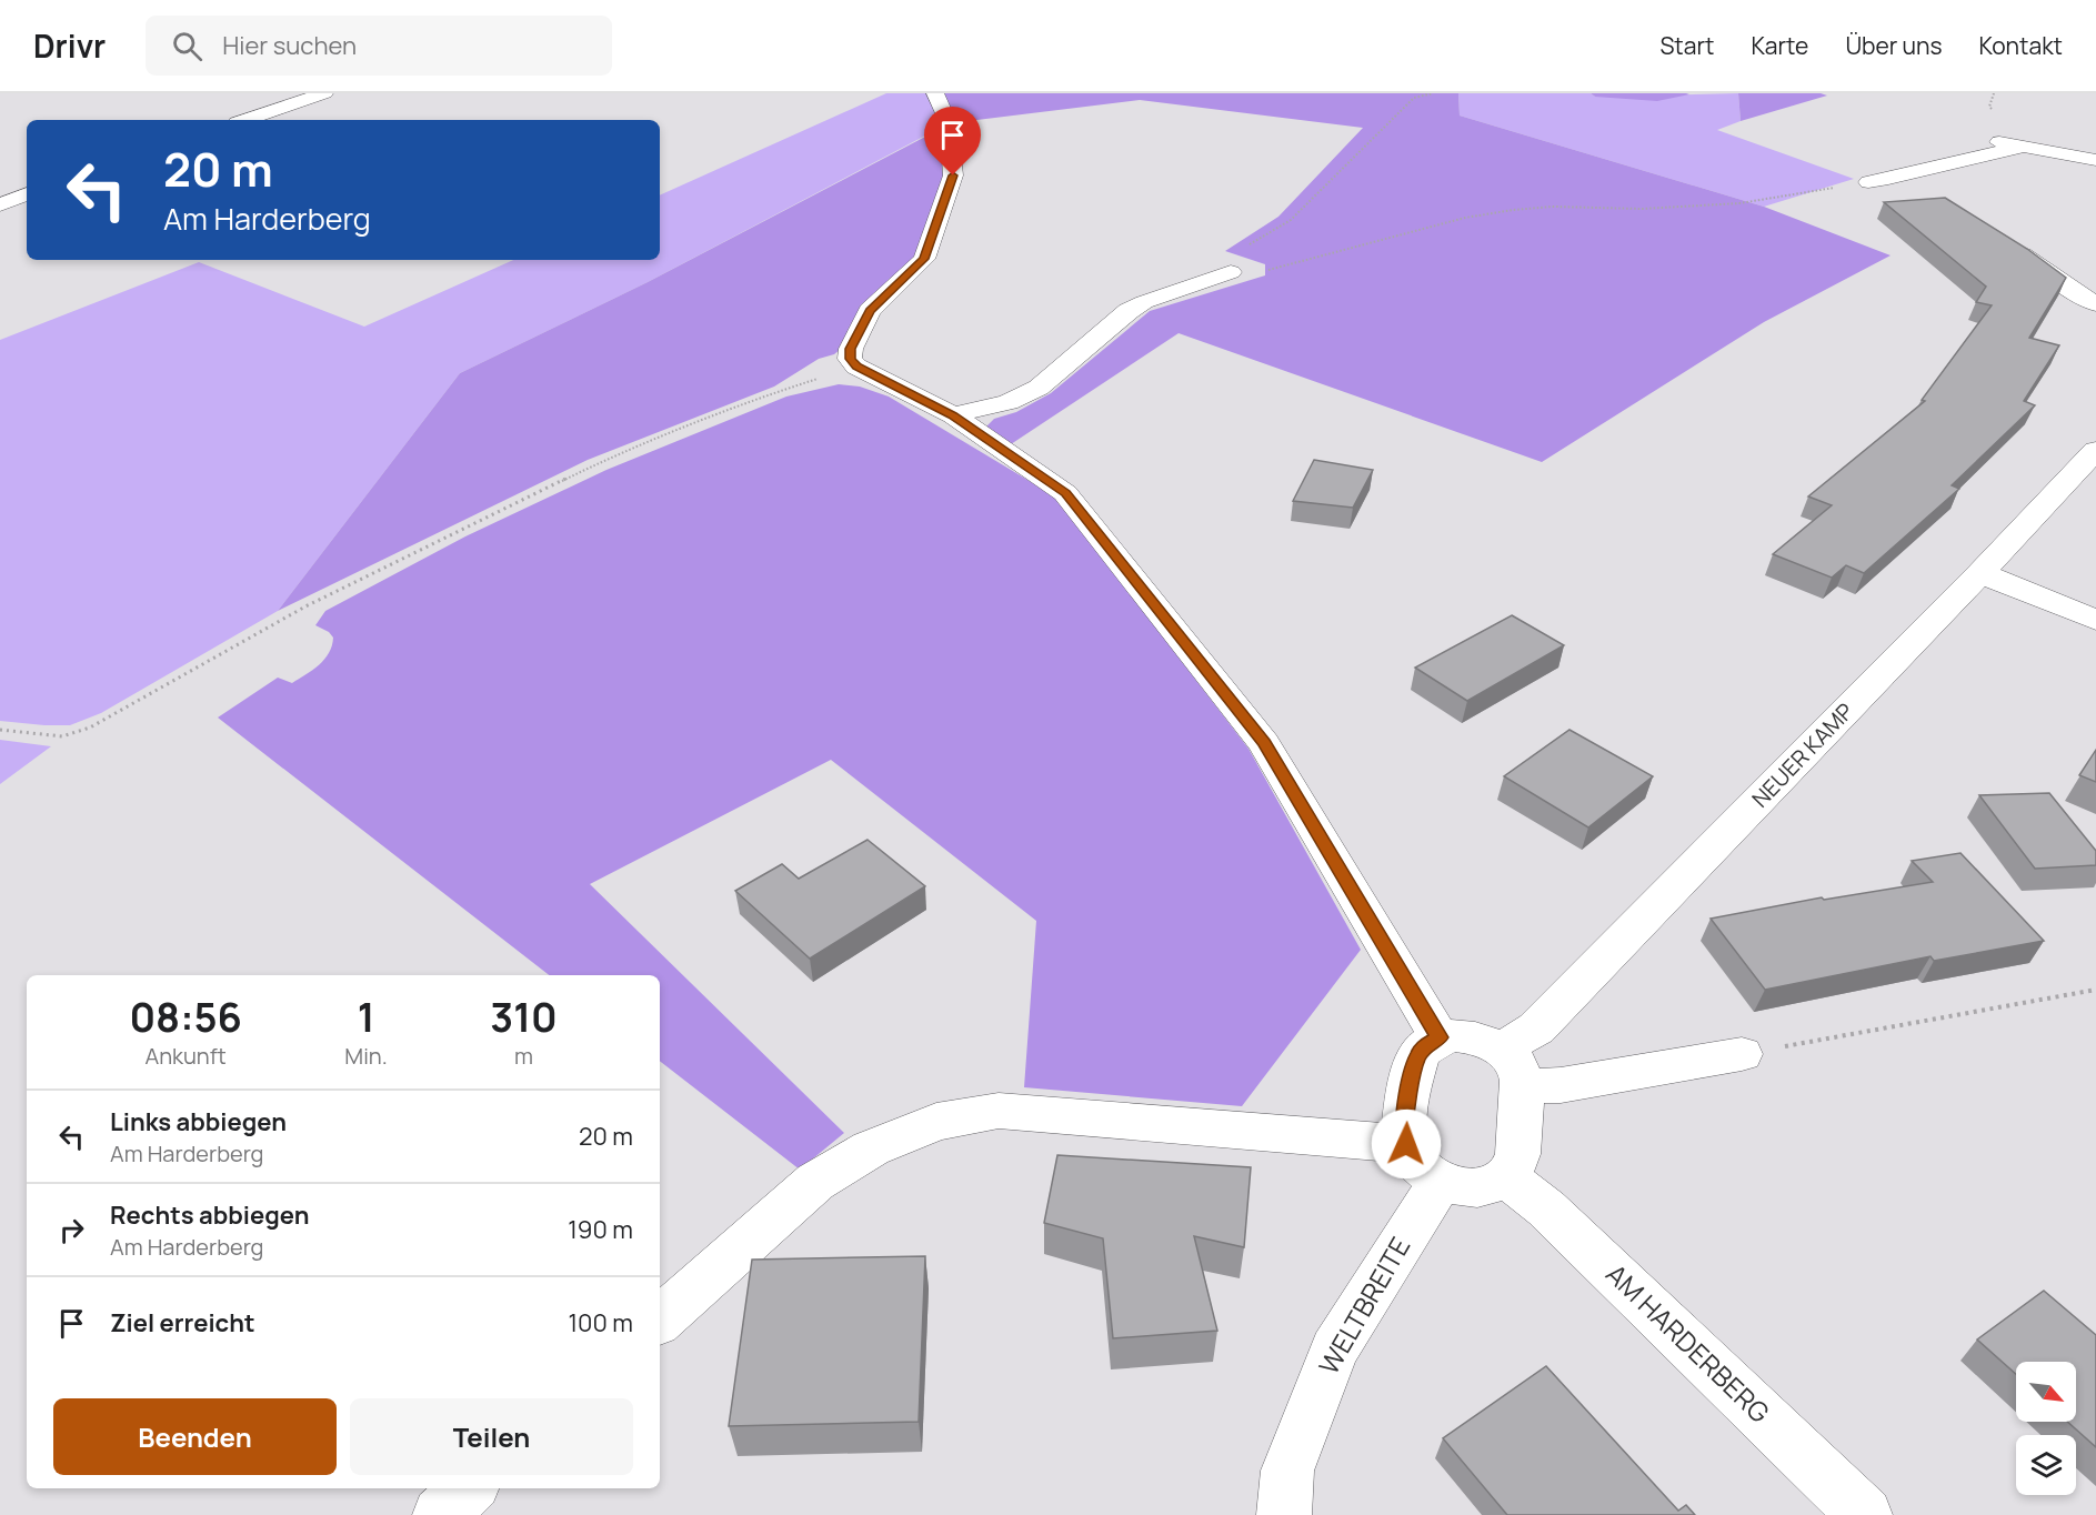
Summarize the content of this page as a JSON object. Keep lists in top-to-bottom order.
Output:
{
  "streets": {
    "street": ["NEUER KAMP", "WELTBREITE", "AM HARDERBERG"]
  },
  "crossings": [
    ["NEUER KAMP", "WELTBREITE"],
    ["NEUER KAMP", "AM HARDERBERG"],
    ["WELTBREITE", "AM HARDERBERG"]
  ],
  "north": "bottom right",
  "page": {
    "header": "Drivr",
    "search": "Hier suchen",
    "nav": [
      "Start",
      "Karte",
      "Über uns",
      "Kontakt"
    ],
    "turn": ["20 m", "Am Harderberg"],
    "eta": [
      "08:56",
      "Ankunft",
      "1",
      "Min.",
      "310",
      "m"
    ],
    "list": [
      {
        "name": "Links abbiegen",
        "note": "Am Harderberg",
        "value": "20 m"
      },
      {
        "name": "Rechts abbiegen",
        "note": "Am Harderberg",
        "value": "190 m"
      },
      {
        "name": "Ziel erreicht",
        "value": "100 m"
      }
    ],
    "buttons": ["Beenden", "Teilen"]
  }
}
